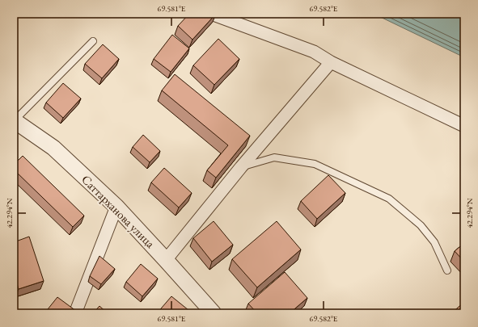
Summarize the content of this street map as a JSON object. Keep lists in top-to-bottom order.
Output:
{
  "streets": {
    "street": ["Саттарханова улица"]
  },
  "coordinates": ["69.581°E", "69.582°E", "42.294°N"]
}
